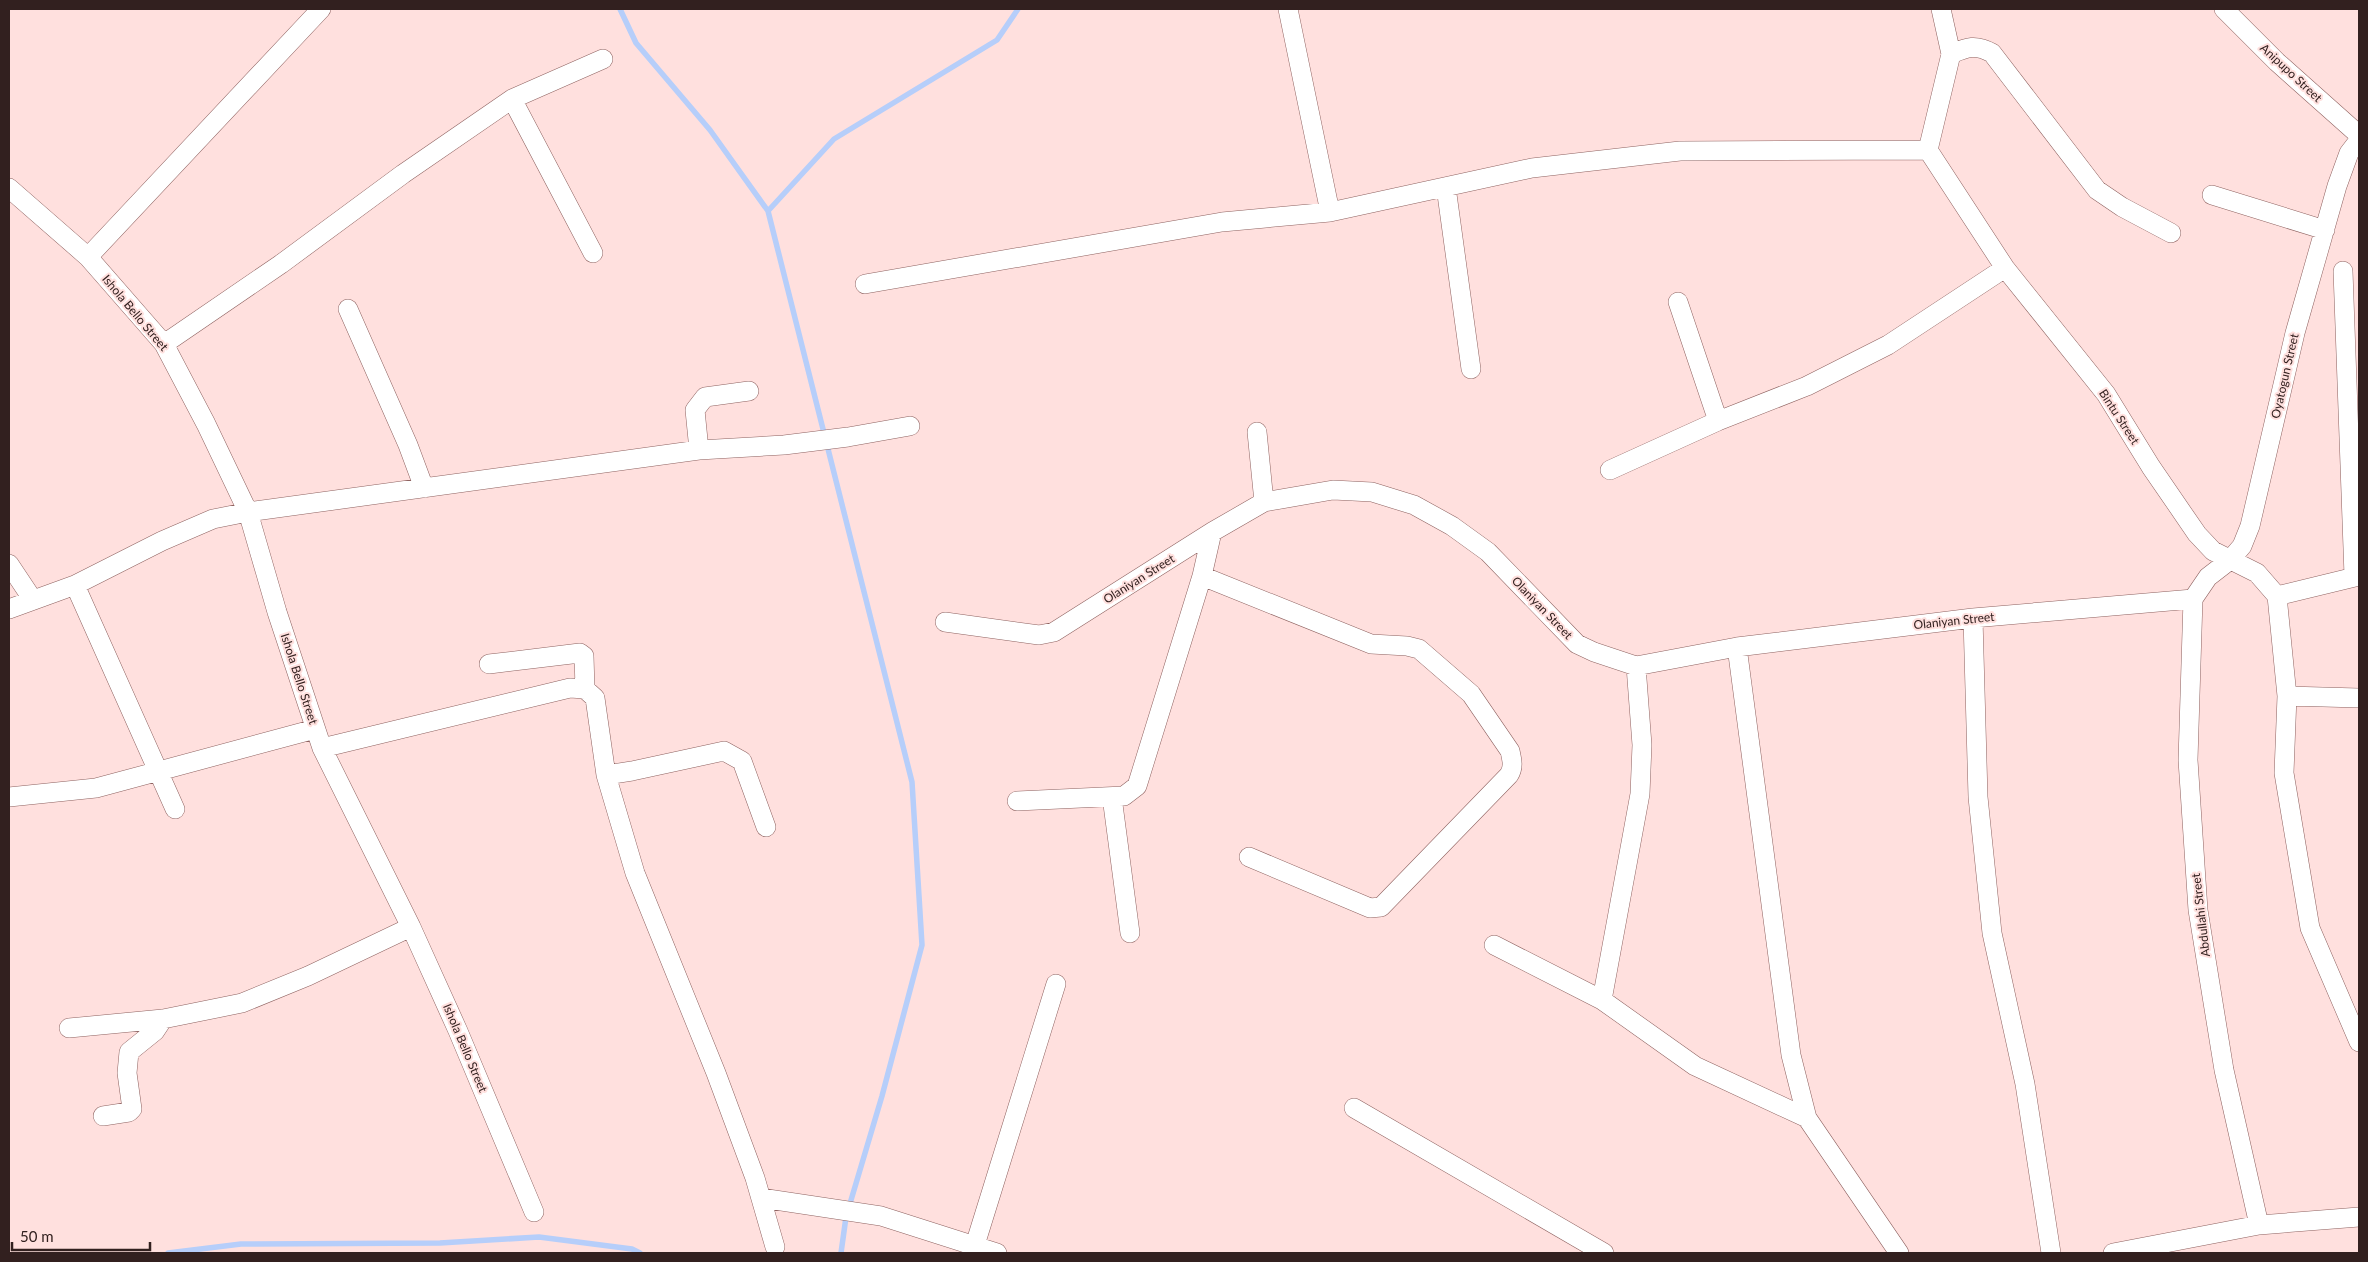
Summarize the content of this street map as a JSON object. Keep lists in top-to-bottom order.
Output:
{
  "streets": {
    "street": [
      "Anipupo Street",
      "Ishola Bello Street",
      "Oyatogun Street",
      "Bintu Street",
      "Olaniyan Street",
      "Abdullahi Street"
    ]
  },
  "crossings": [
    ["Oyatogun Street", "Bintu Street"],
    ["Oyatogun Street", "Olaniyan Street"],
    ["Oyatogun Street", "Abdullahi Street"],
    ["Olaniyan Street", "Abdullahi Street"]
  ],
  "scale_bar": "50 m"
}
